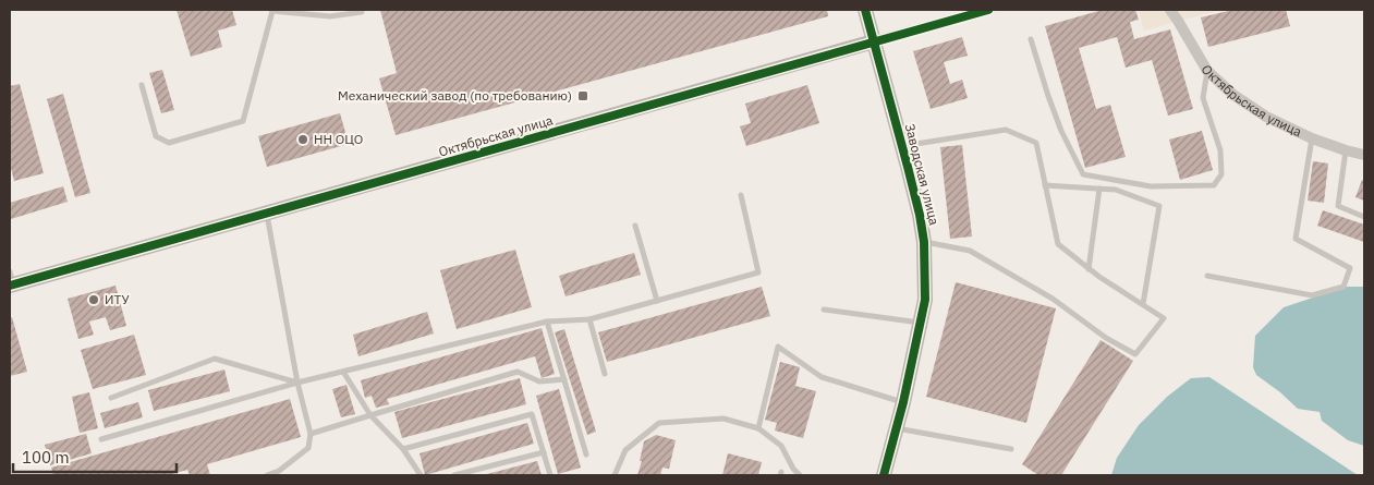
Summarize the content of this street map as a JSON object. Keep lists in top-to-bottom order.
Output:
{
  "streets": {
    "street": ["Октябрьская улица", "Заводская улица"]
  },
  "crossings": [
    ["Октябрьская улица", "Заводская улица"]
  ],
  "places": {
    "transit": ["Механический завод (по требованию)"],
    "other": ["НН ОЦО", "ИТУ"]
  },
  "scale_bar": "100 m"
}
